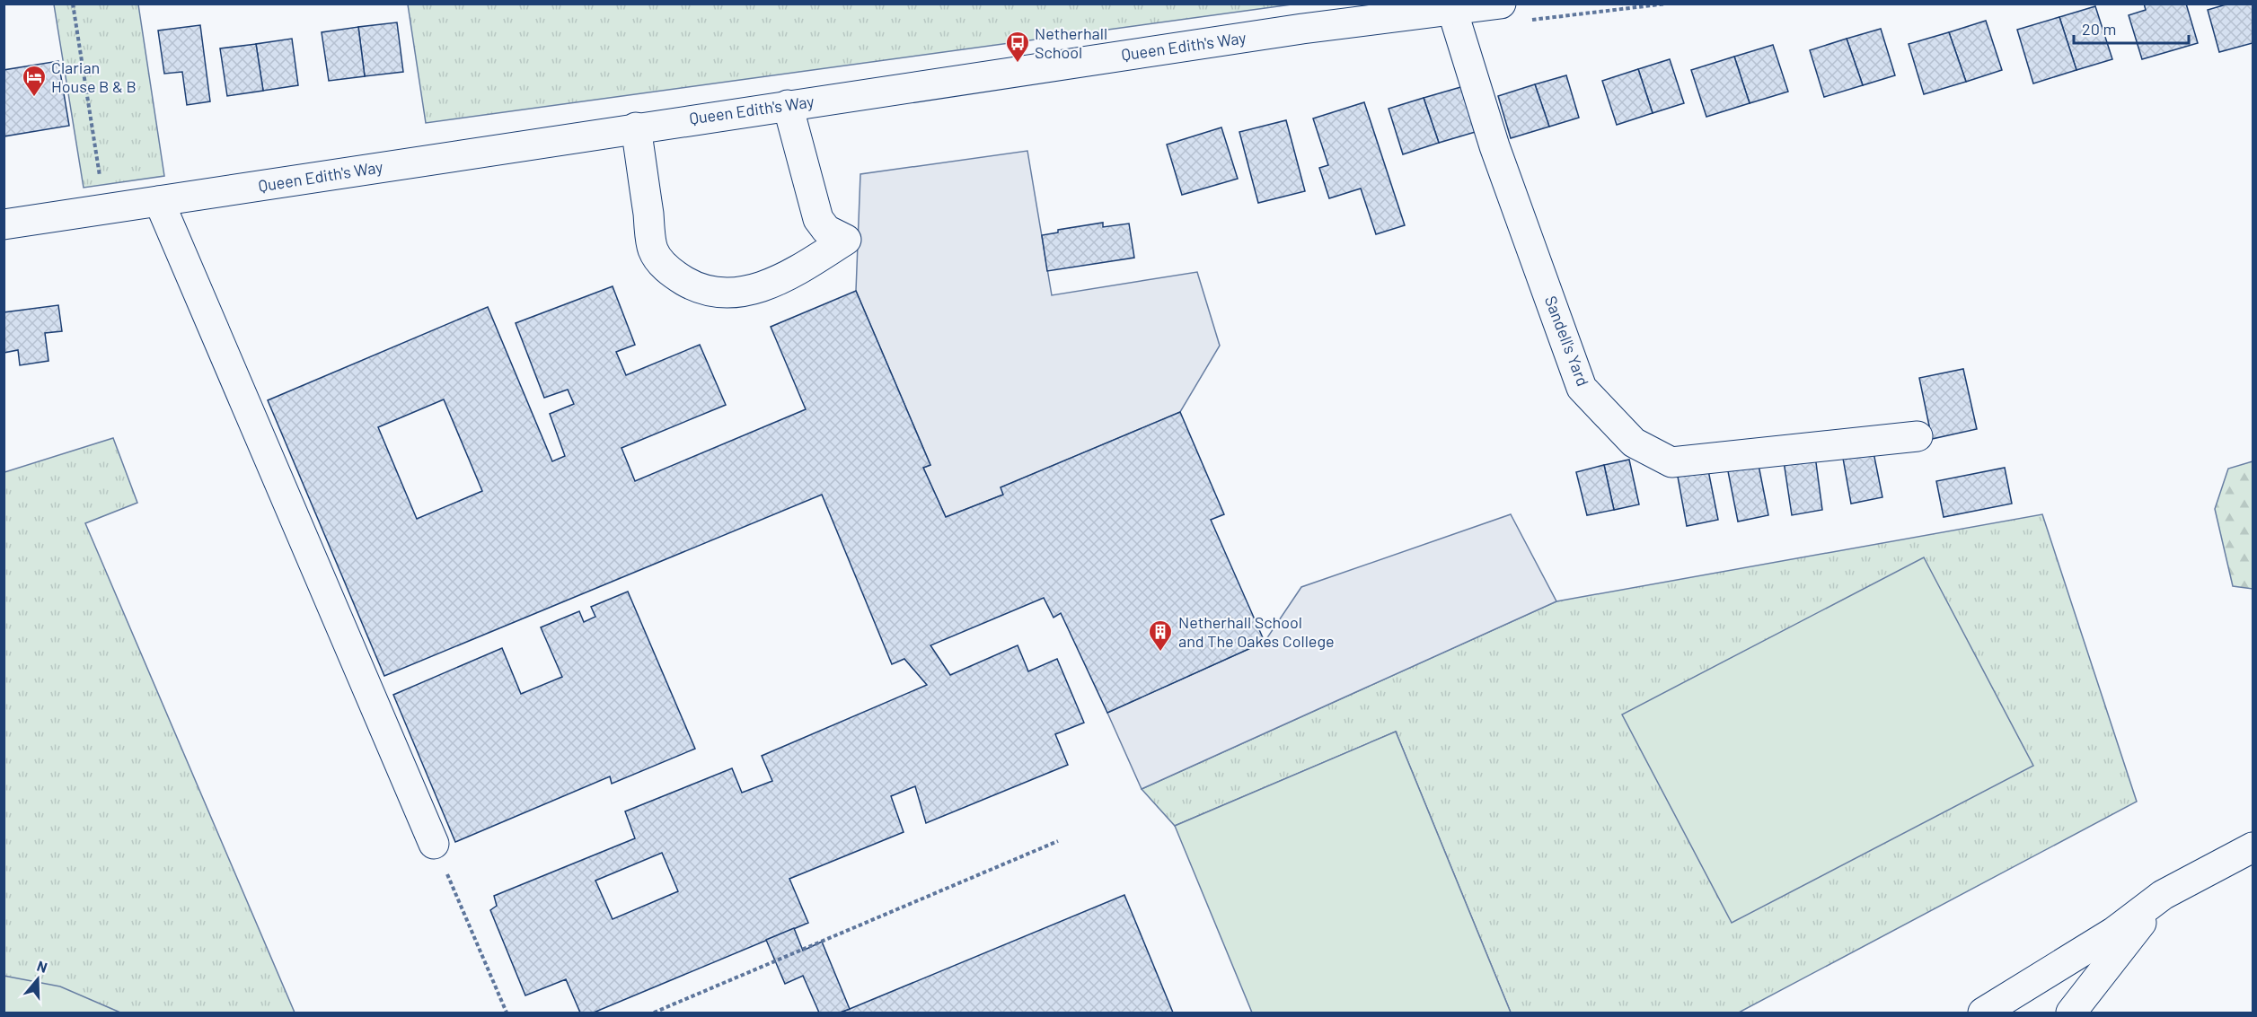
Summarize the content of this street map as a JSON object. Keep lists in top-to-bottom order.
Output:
{
  "streets": {
    "street": ["Queen Edith's Way", "Sandell's Yard"]
  },
  "crossings": [
    ["Queen Edith's Way", "Sandell's Yard"]
  ],
  "places": {
    "bus stop": ["Netherhall School"],
    "hotel": ["Clarian House B & B"],
    "building": ["Netherhall School and The Oakes College"]
  },
  "scale_bar": "20 m",
  "north": "top"
}
